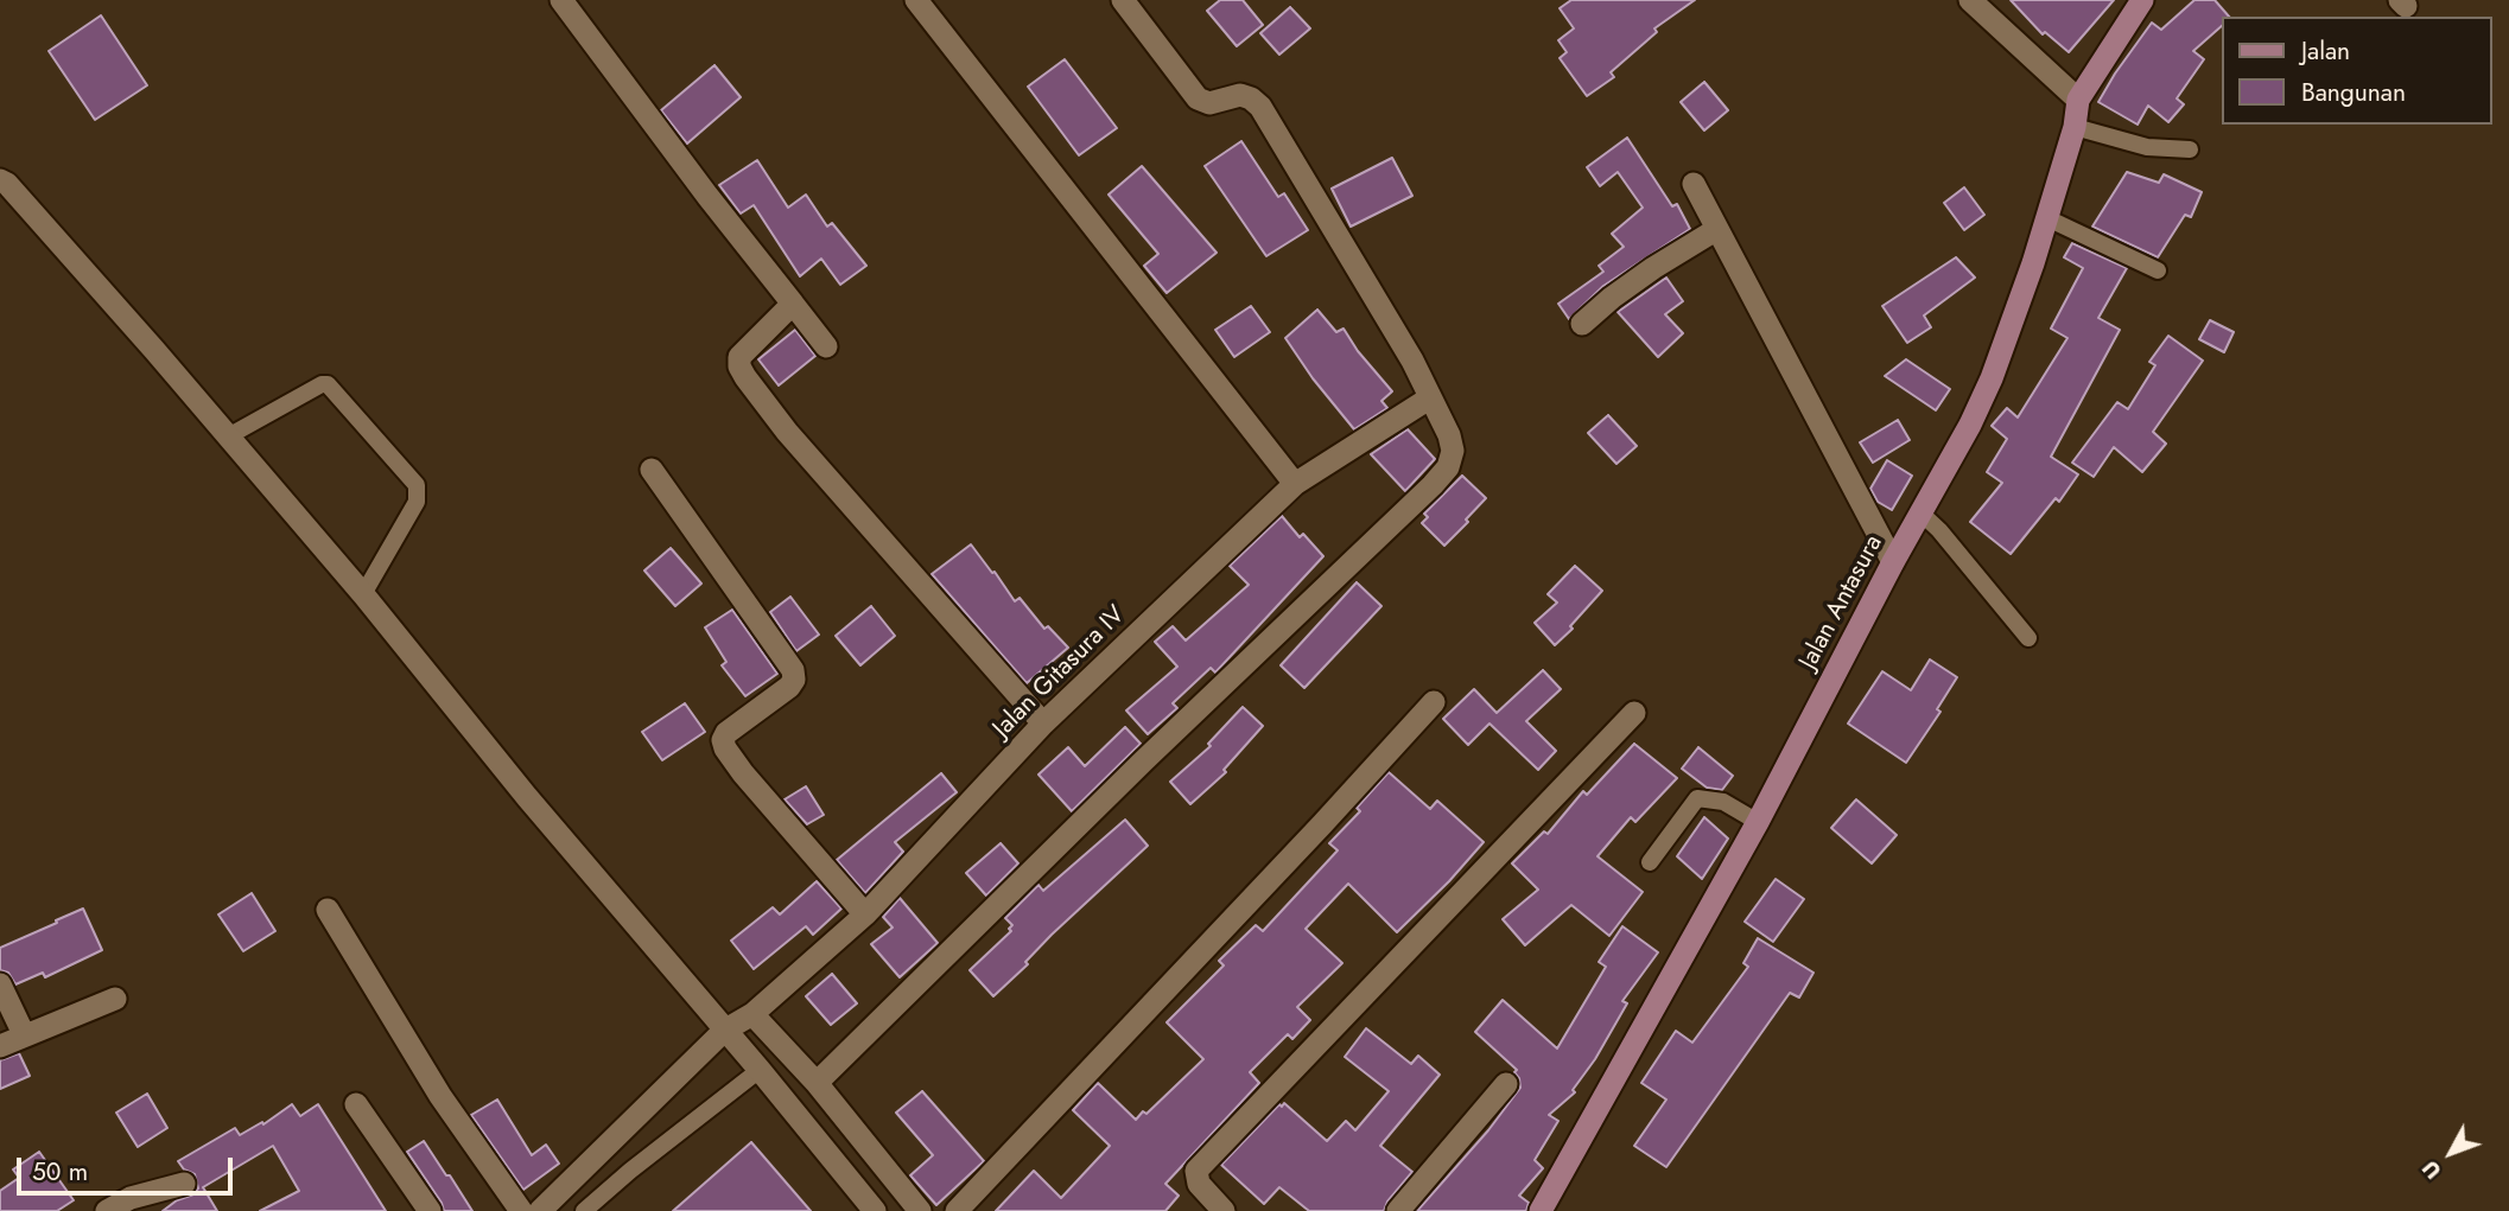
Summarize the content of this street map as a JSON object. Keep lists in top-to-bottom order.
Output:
{
  "streets": {
    "main road": ["Jalan Antasura"],
    "street": ["Jalan Gitasura IV"]
  },
  "legend": ["Jalan", "Bangunan"],
  "scale_bar": "50 m",
  "north": "bottom left"
}
